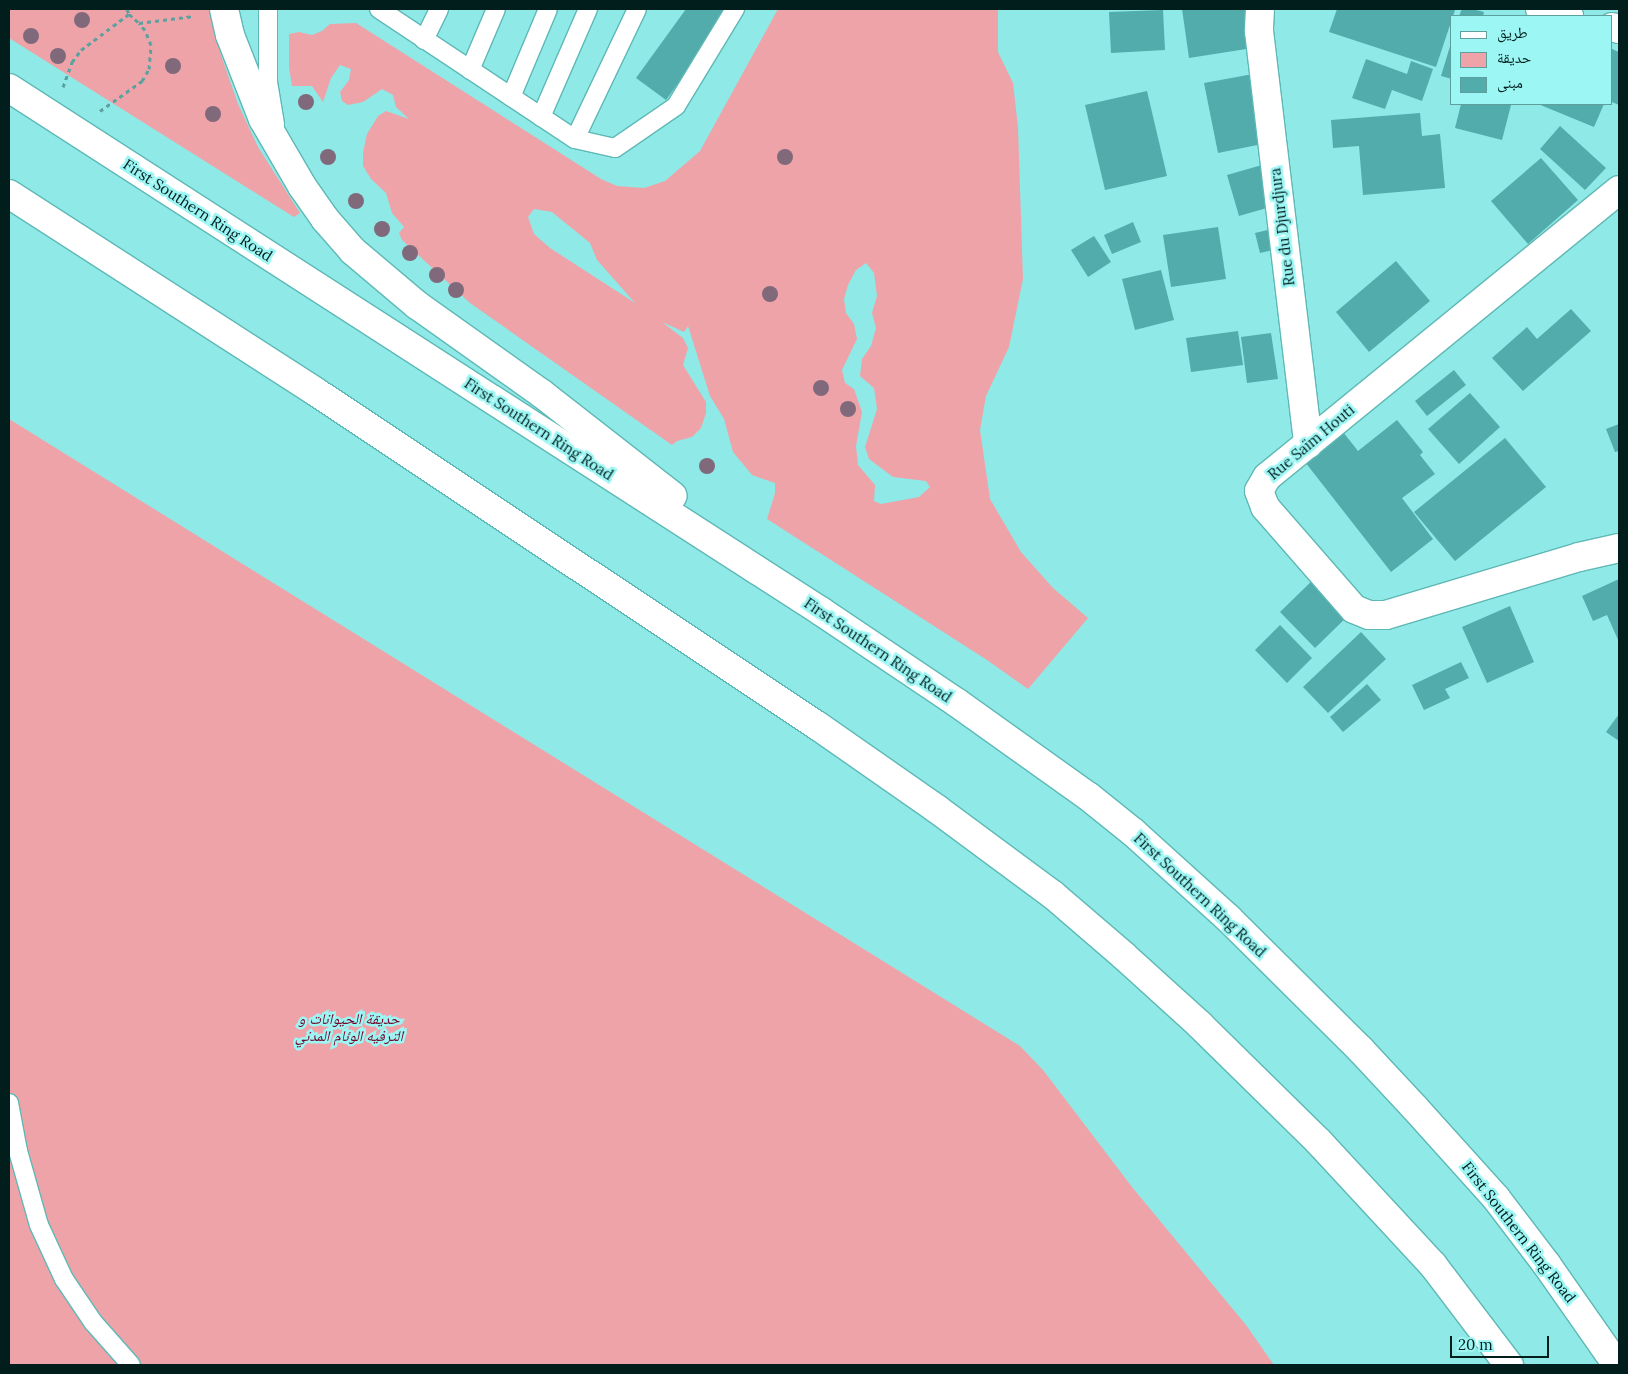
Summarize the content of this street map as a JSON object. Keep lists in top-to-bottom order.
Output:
{
  "streets": {
    "main road": ["First Southern Ring Road", "Rue du Djurdjura", "Rue Saïm Houti"]
  },
  "crossings": [
    ["Rue du Djurdjura", "Rue Saïm Houti"]
  ],
  "parks": ["حديقة الحيوانات و الترفيه الوئام المدني"],
  "legend": ["طريق", "حديقة", "مبنى"],
  "scale_bar": "20 m"
}
